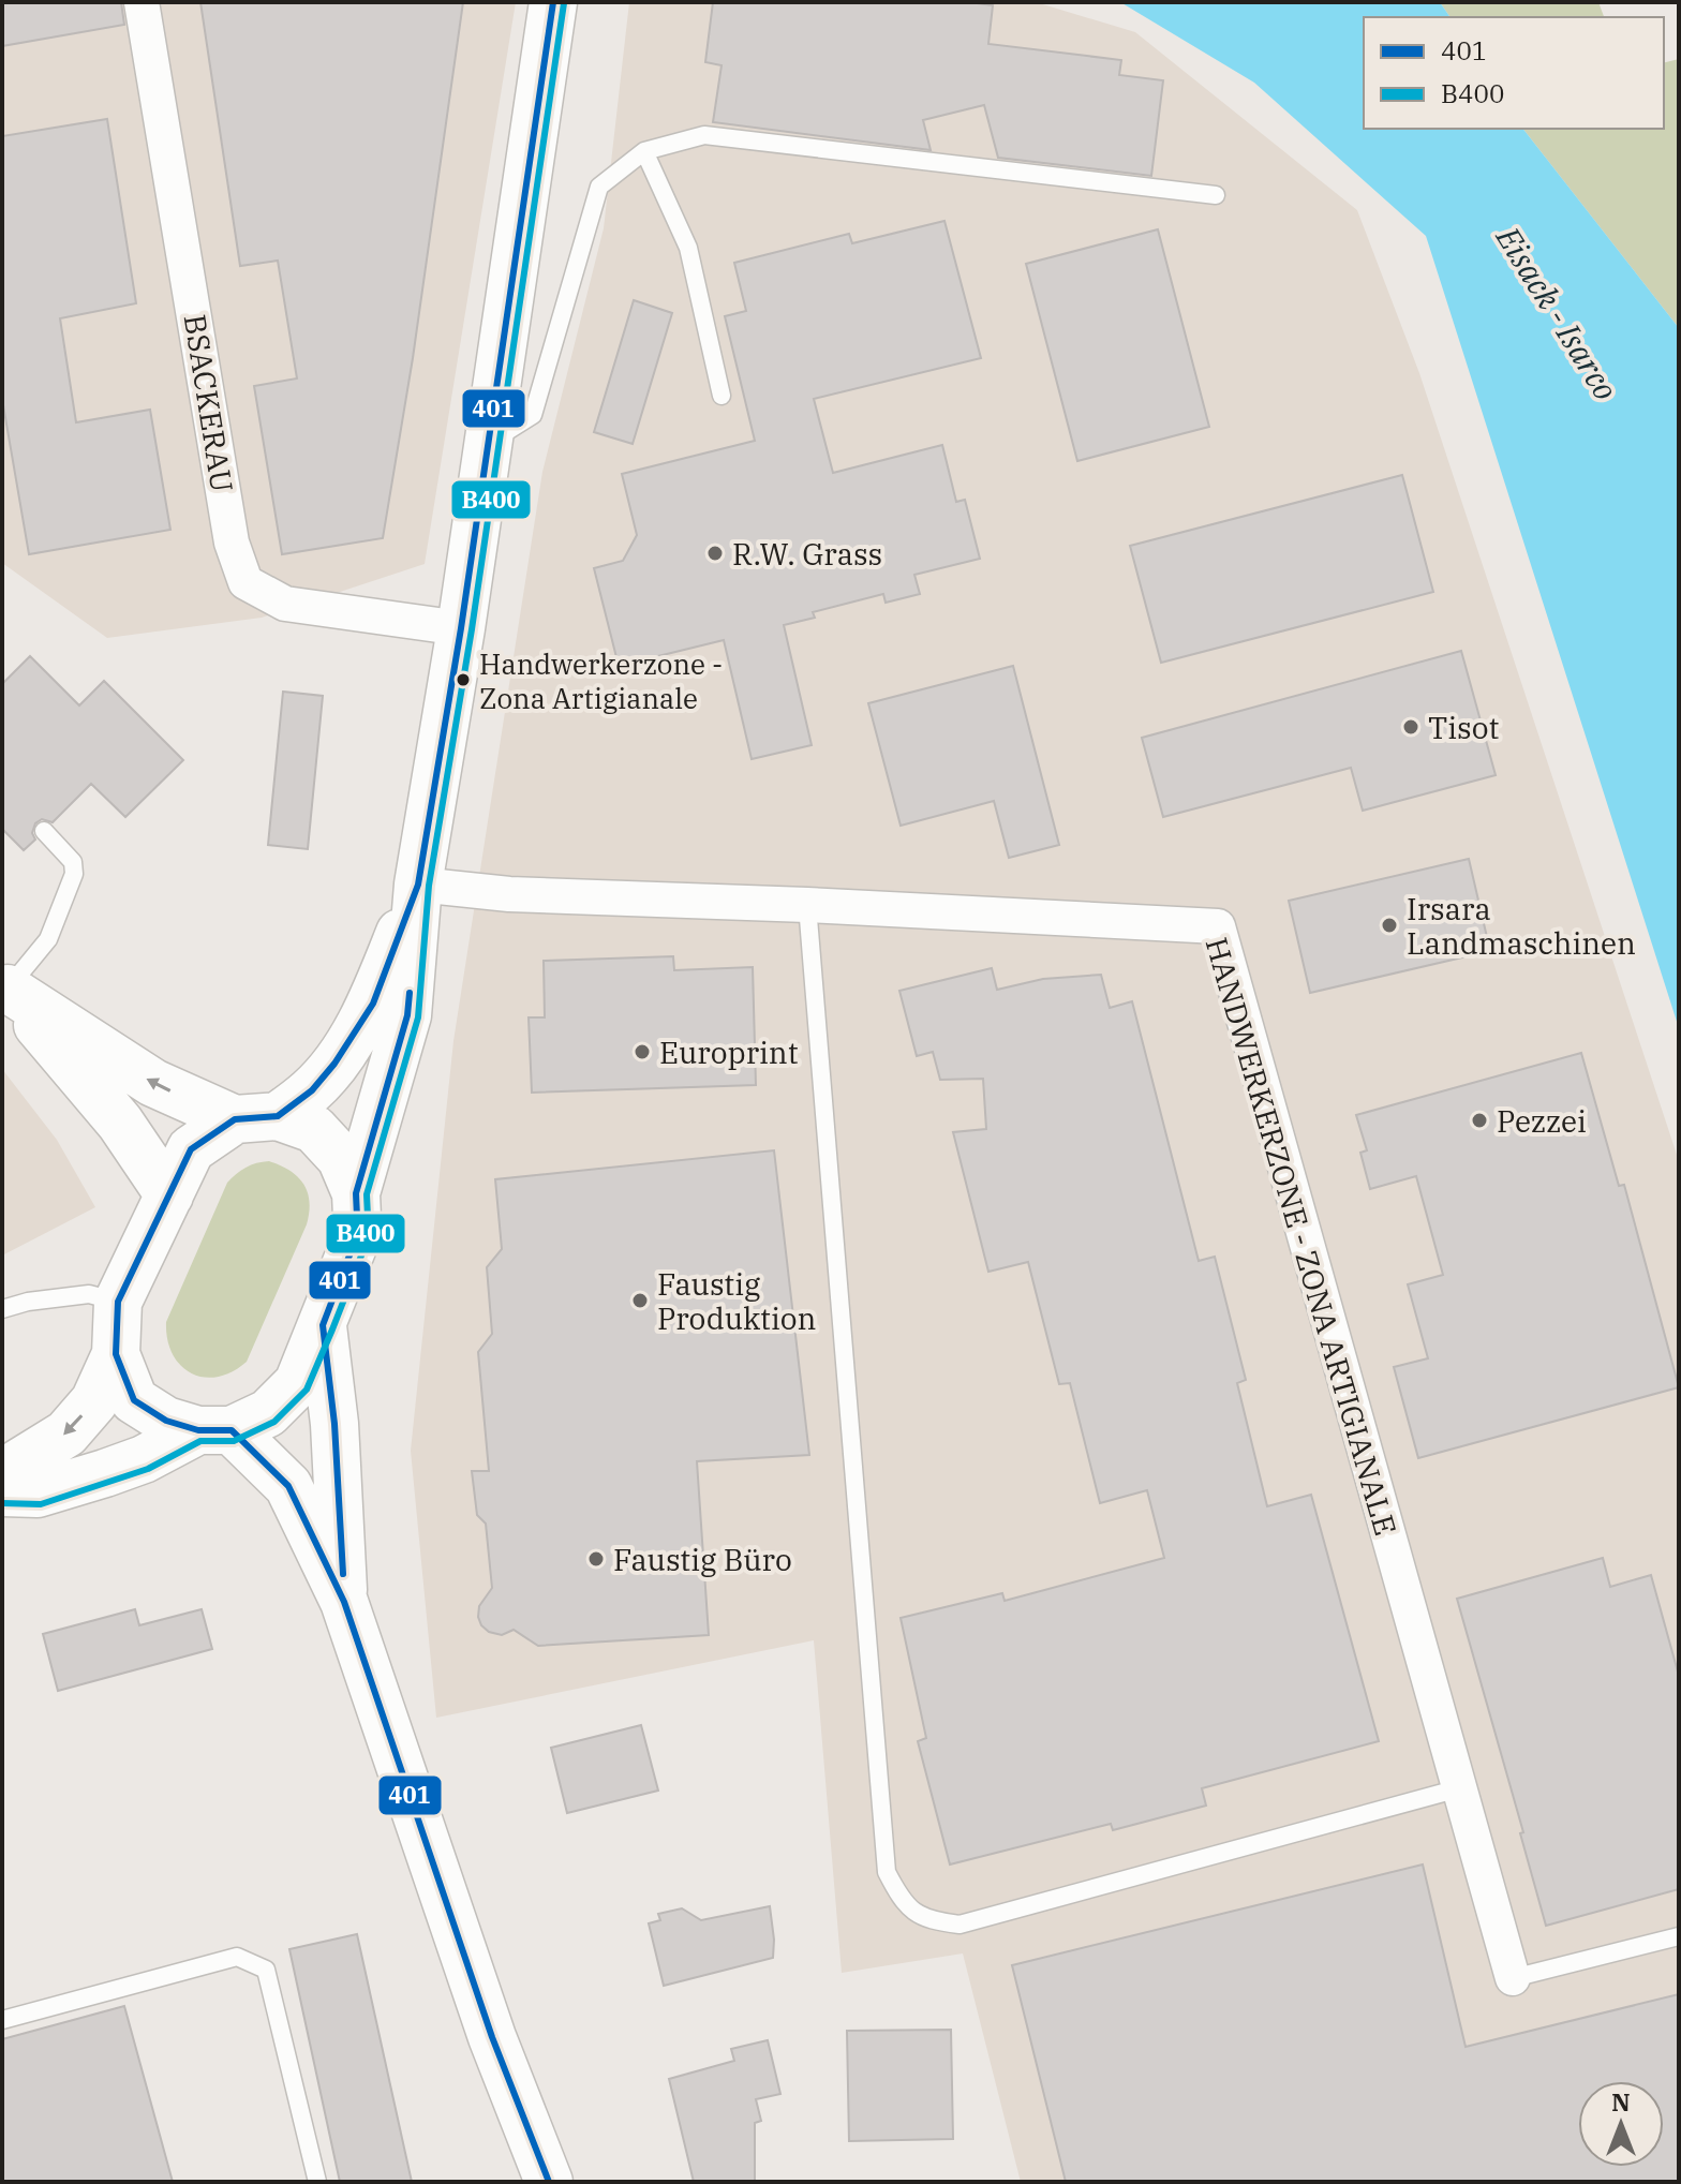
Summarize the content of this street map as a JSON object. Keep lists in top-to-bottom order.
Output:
{
  "streets": {
    "street": ["BSACKERAU", "HANDWERKERZONE - ZONA ARTIGIANALE"]
  },
  "water": ["Eisack - Isarco"],
  "places": [
    "R.W. Grass",
    "Handwerkerzone - Zona Artigianale",
    "Tisot",
    "Irsara Landmaschinen",
    "Europrint",
    "Pezzei",
    "Faustig Produktion",
    "Faustig Büro"
  ],
  "lines": ["transit line 401", "transit line B400"],
  "legend": ["401", "B400"],
  "north": "top"
}
